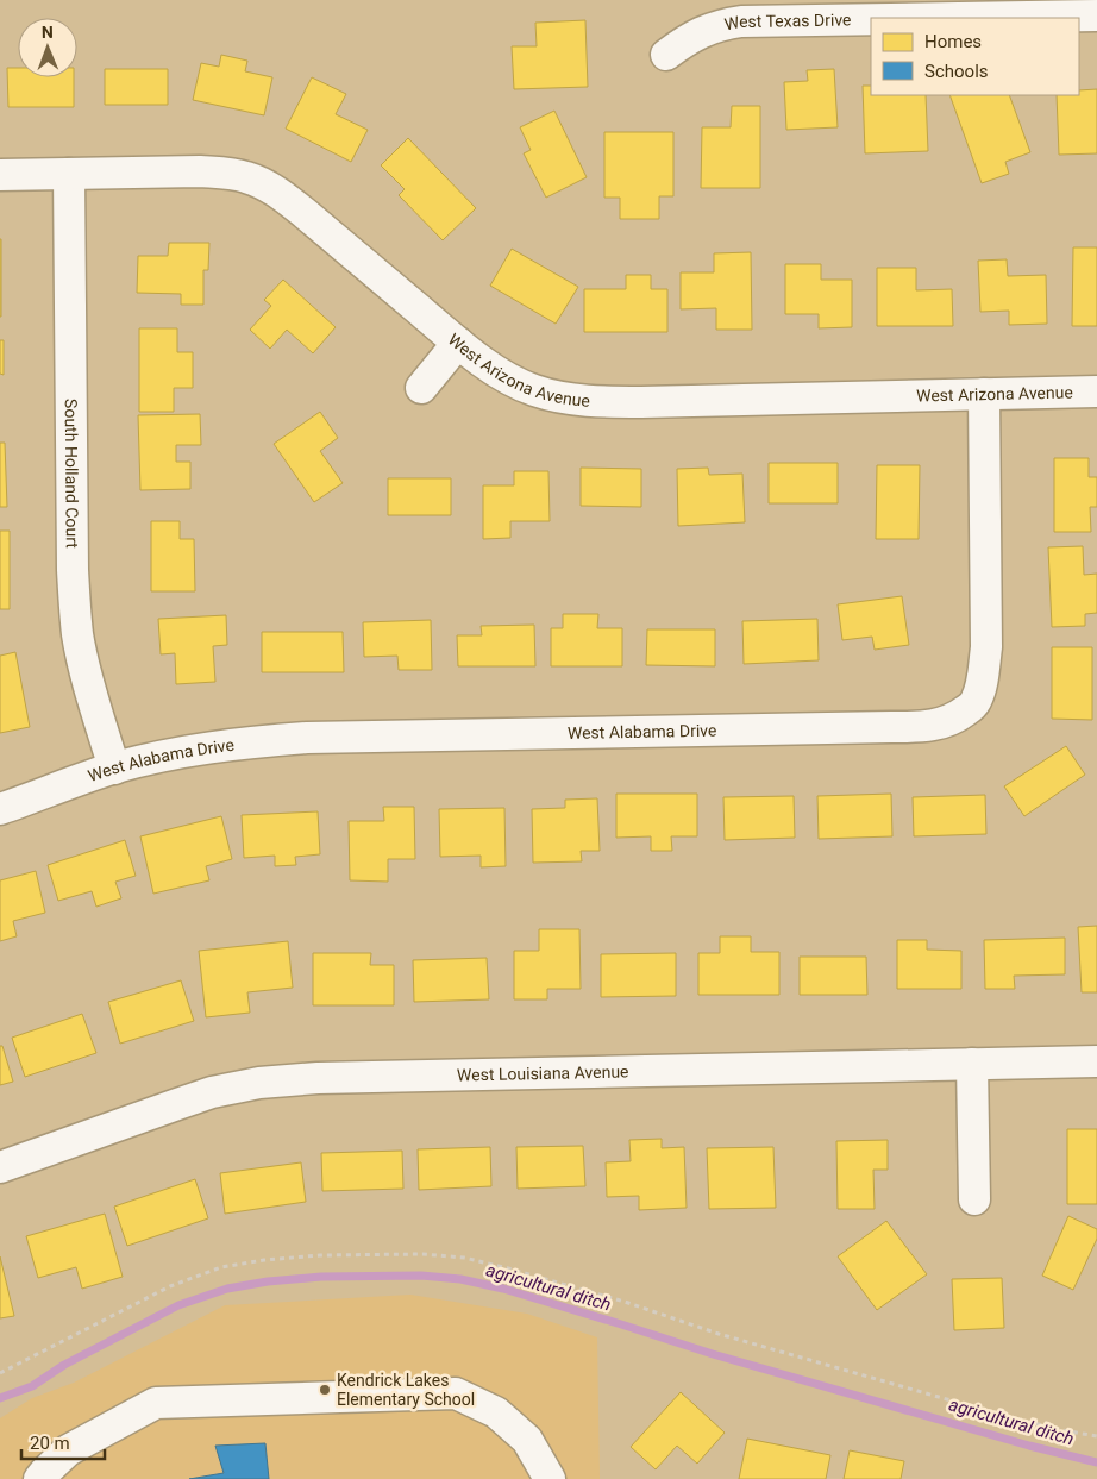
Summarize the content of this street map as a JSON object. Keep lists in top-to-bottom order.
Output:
{
  "streets": {
    "street": [
      "West Texas Drive",
      "West Arizona Avenue",
      "South Holland Court",
      "West Alabama Drive",
      "West Louisiana Avenue"
    ]
  },
  "crossings": [
    ["West Arizona Avenue", "South Holland Court"],
    ["West Arizona Avenue", "West Alabama Drive"],
    ["South Holland Court", "West Alabama Drive"]
  ],
  "water": ["agricultural ditch"],
  "places": ["Kendrick Lakes Elementary School"],
  "legend": ["Homes", "Schools"],
  "scale_bar": "20 m",
  "north": "top"
}
